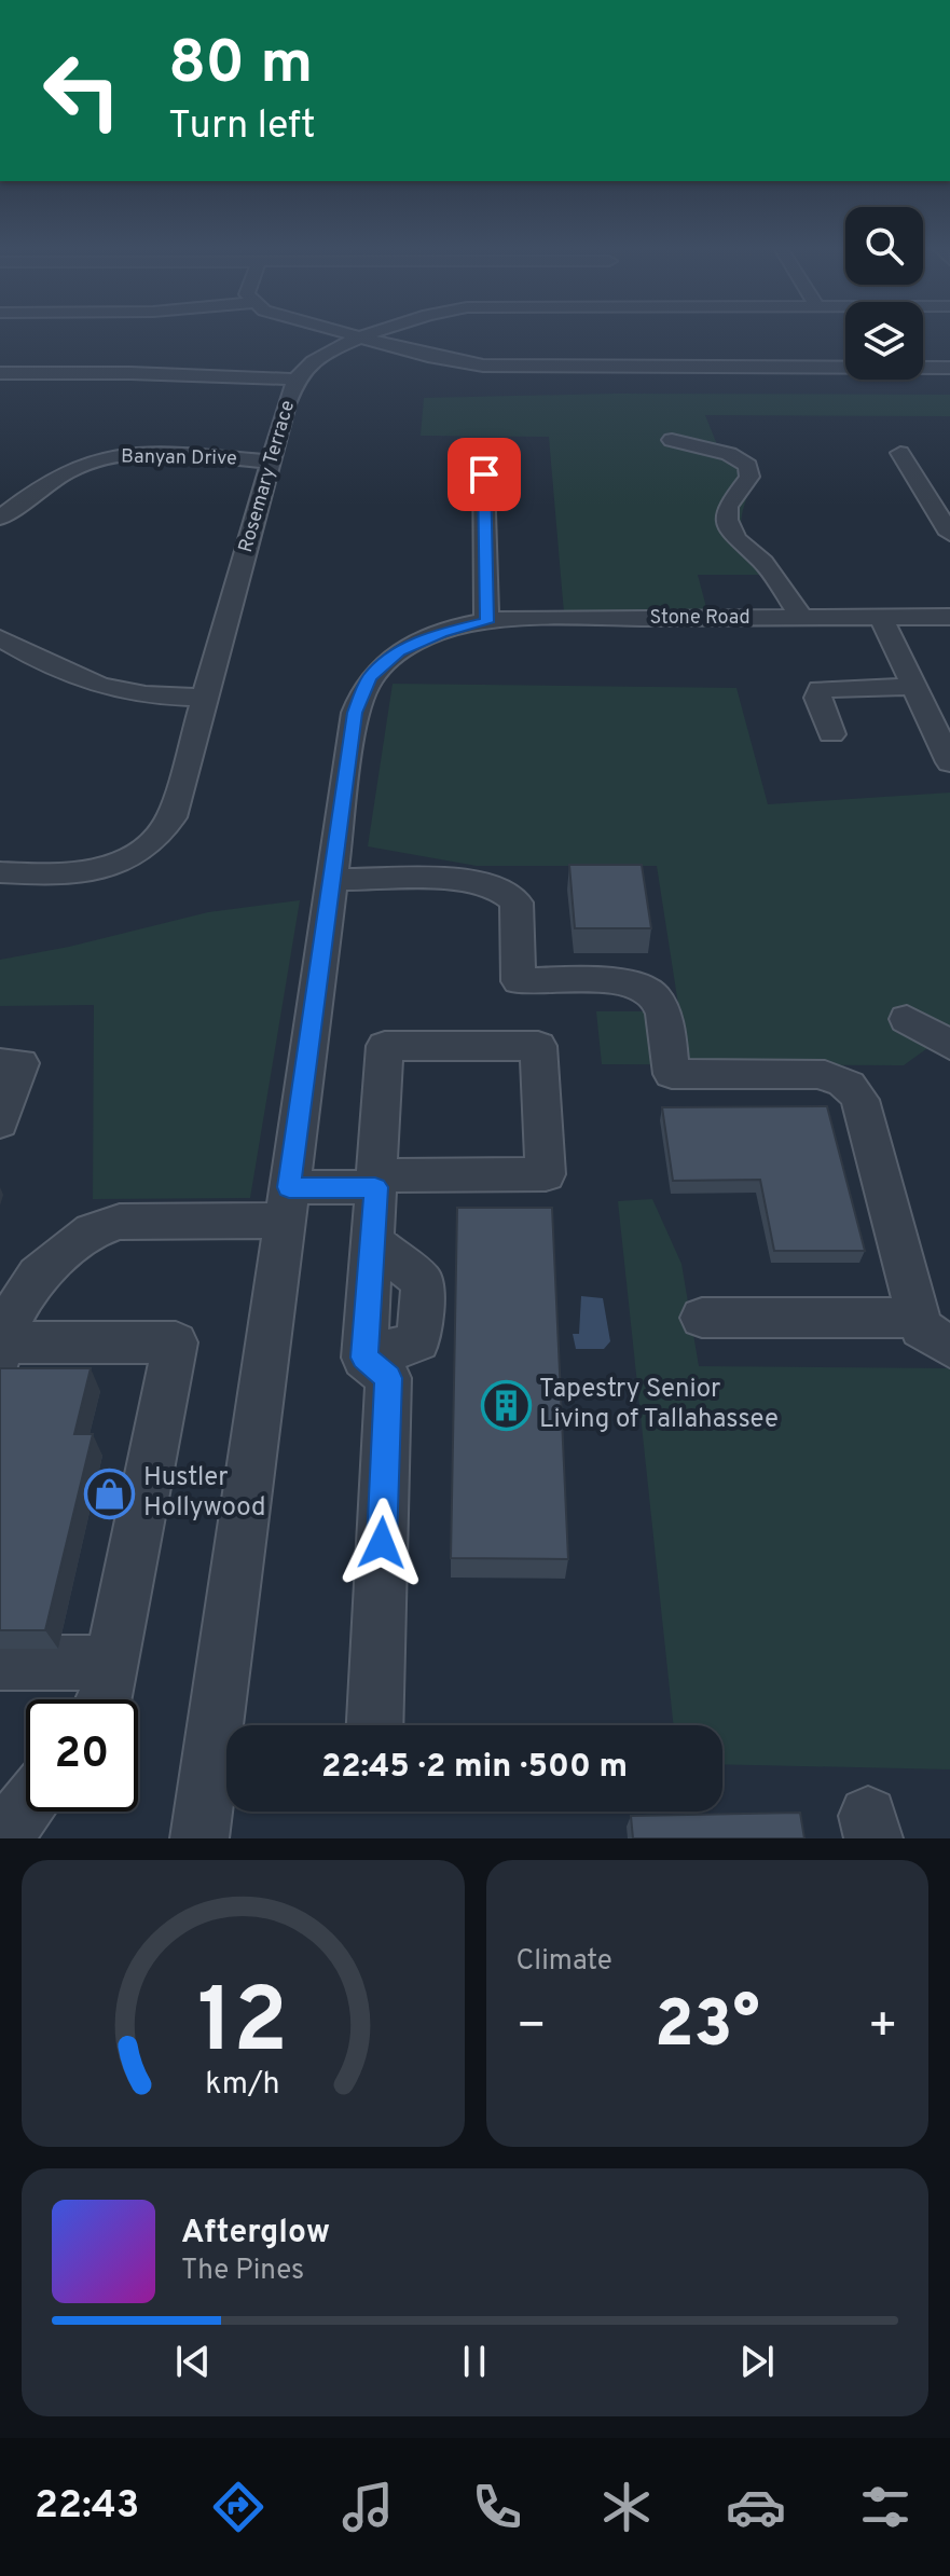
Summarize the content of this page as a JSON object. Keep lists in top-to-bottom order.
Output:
{
  "streets": {
    "street": ["Banyan Drive", "Rosemary Terrace", "Stone Road"]
  },
  "crossings": [
    ["Banyan Drive", "Rosemary Terrace"]
  ],
  "places": {
    "building": ["Tapestry Senior Living of Tallahassee"],
    "shop": ["Hustler Hollywood"]
  },
  "page": {
    "turn": ["80 m", "Turn left"],
    "limit": "20",
    "trip": "22:45 · 2 min · 500 m",
    "tile": "Climate",
    "heat": ["−", "23°", "+"],
    "song": ["Afterglow", "The Pines"],
    "tabs": "22:43",
    "gauge": ["12", "km/h"]
  }
}
